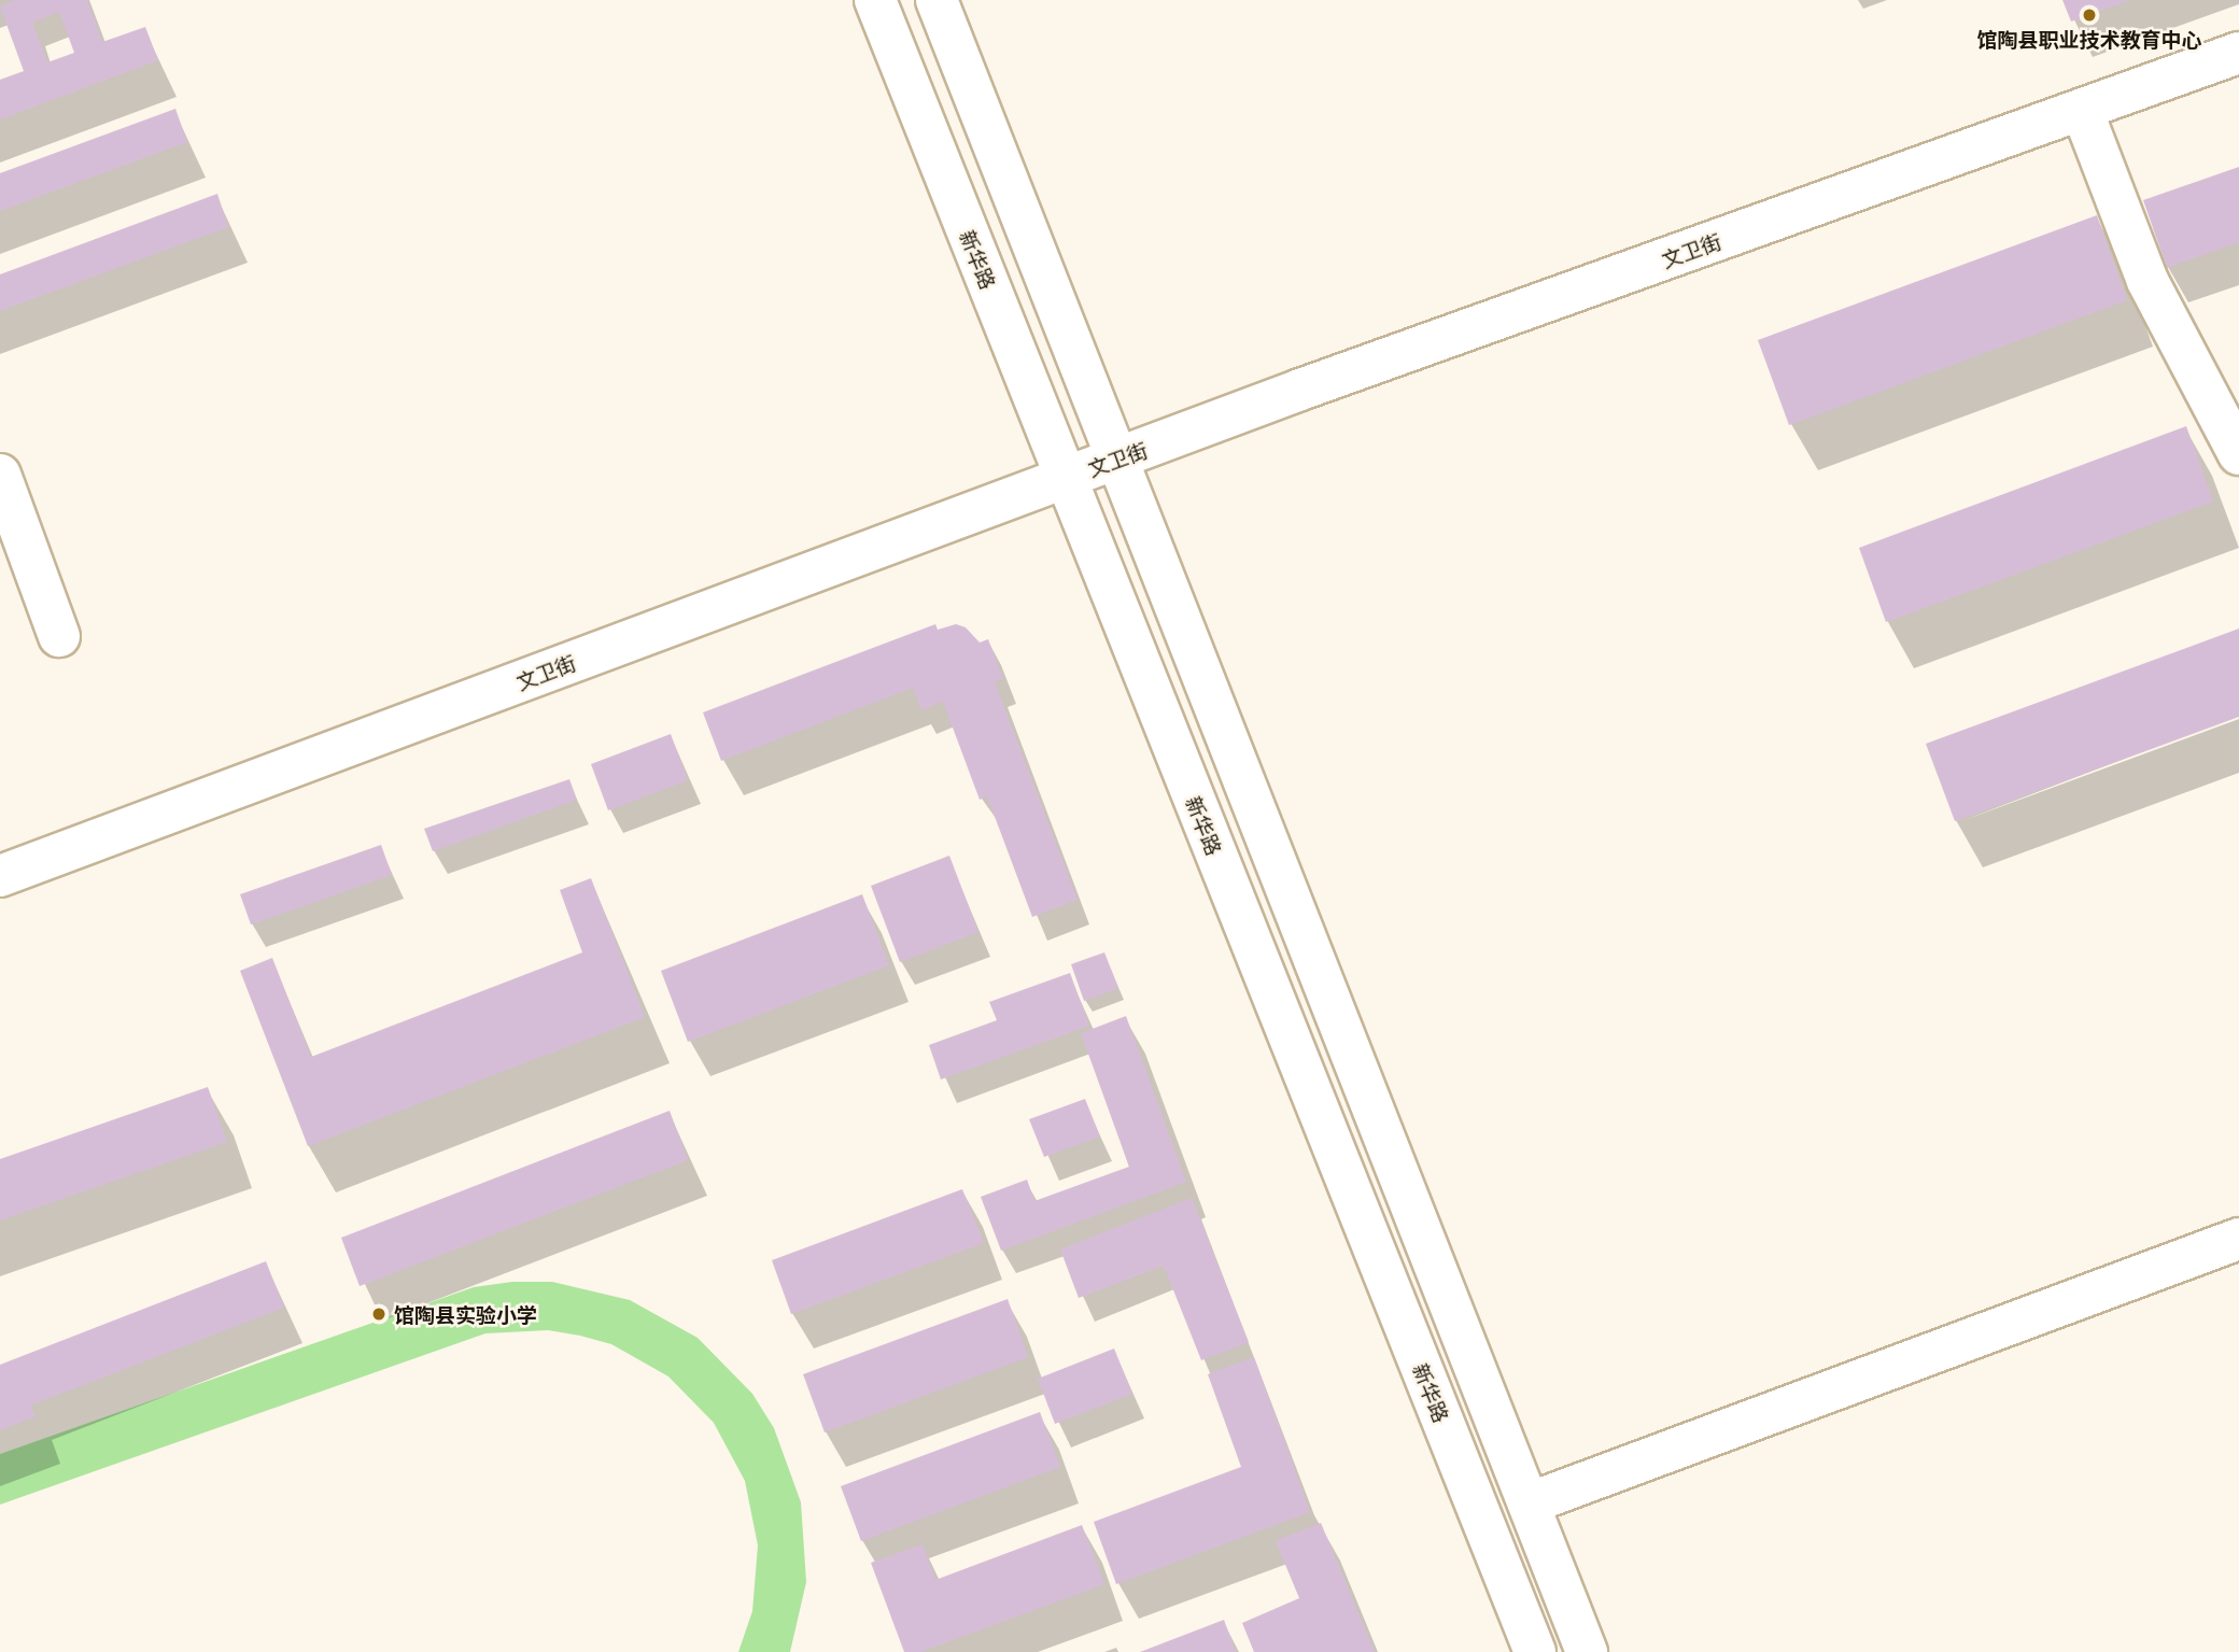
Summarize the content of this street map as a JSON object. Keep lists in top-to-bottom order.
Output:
{
  "streets": {
    "main road": ["文卫街", "新华路"]
  },
  "crossings": [
    ["文卫街", "新华路"]
  ],
  "places": ["馆陶县职业技术教育中心", "馆陶县实验小学"]
}
